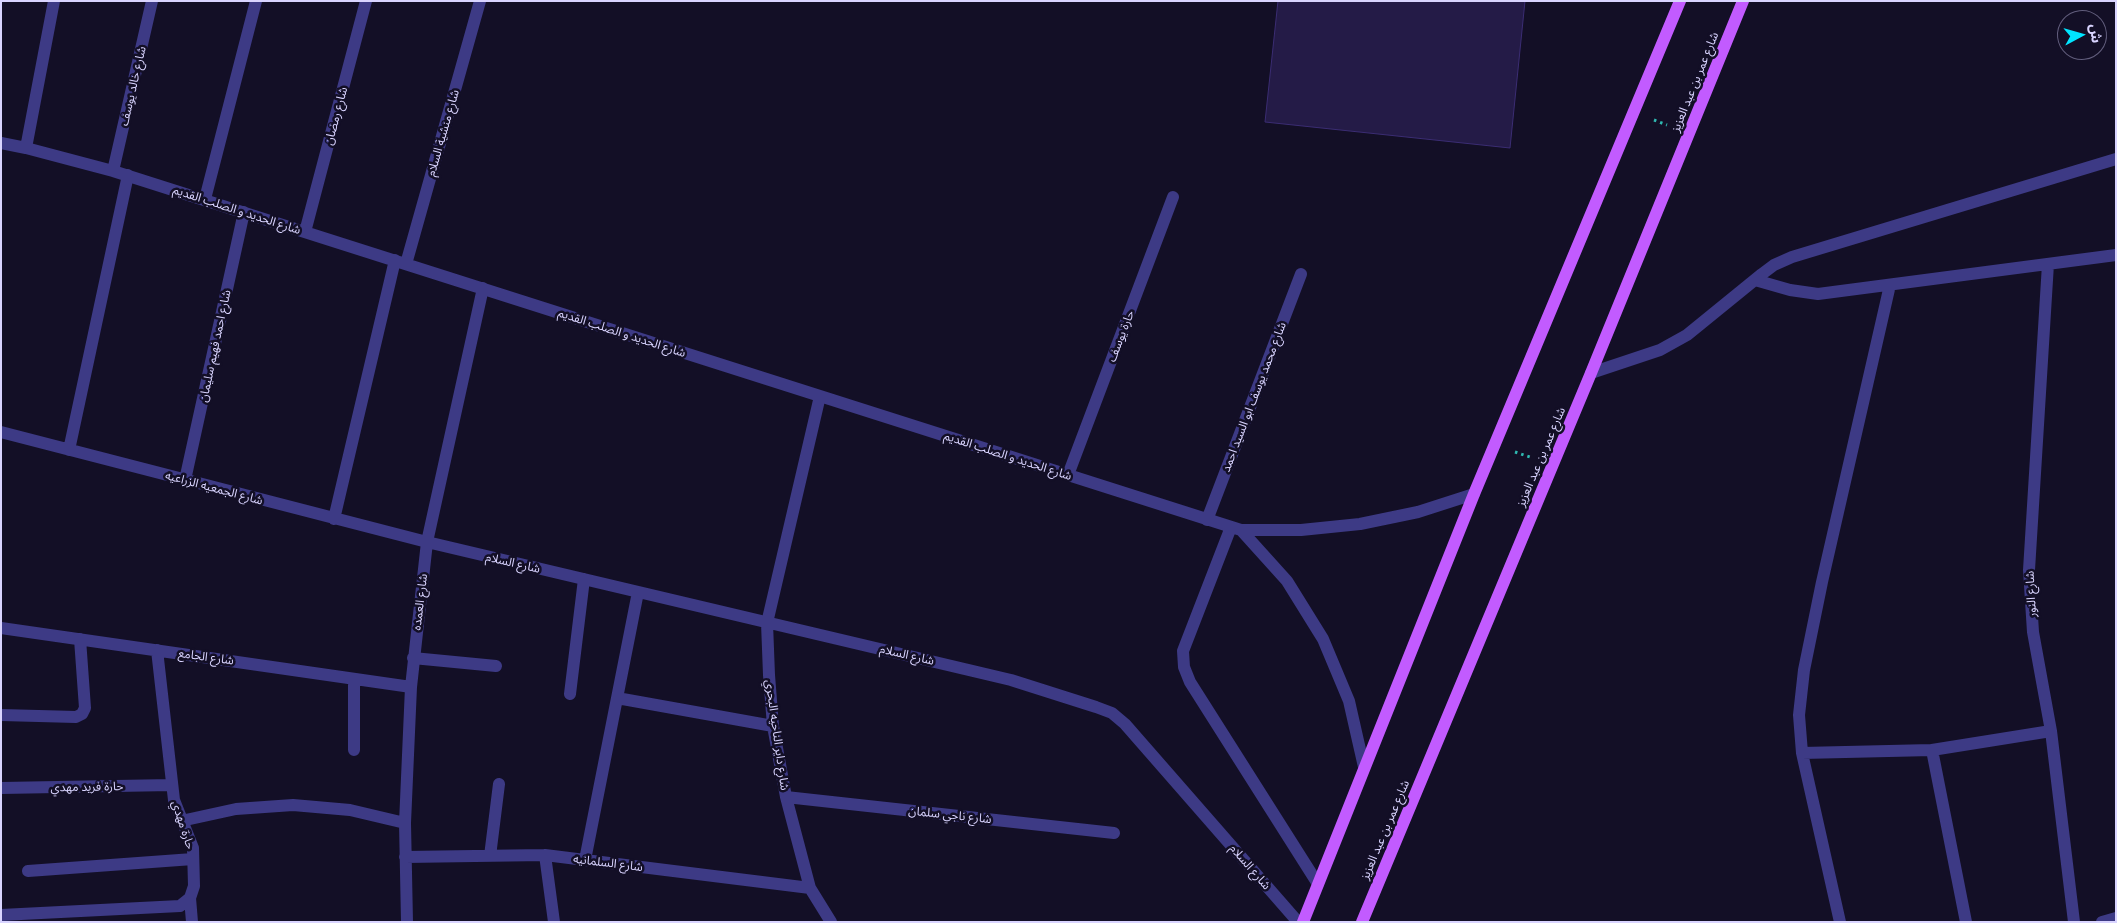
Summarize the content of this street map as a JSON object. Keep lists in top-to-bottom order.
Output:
{
  "streets": {
    "main road": ["شارع عمر بن عبد العزيز"],
    "street": [
      "شارع خالد يوسف",
      "شارع رمضان",
      "شارع منشية السلام",
      "شارع الحديد و الصلب القديم",
      "حارة يوسف",
      "شارع احمد فهيم سليمان",
      "شارع محمد يوسف ابو السيد احمد",
      "شارع الجمعيه الزراعيه",
      "شارع السلام",
      "شارع النور",
      "شارع العمده",
      "شارع الجامع",
      "شارع داير الناحيه البحري",
      "حارة فريد مهدي",
      "شارع ناجي سلمان",
      "حارة مهدي",
      "شارع السلمانيه"
    ]
  },
  "crossings": [
    ["شارع خالد يوسف", "شارع الحديد و الصلب القديم"],
    ["شارع رمضان", "شارع الحديد و الصلب القديم"],
    ["شارع منشية السلام", "شارع الحديد و الصلب القديم"],
    ["شارع منشية السلام", "شارع الجمعيه الزراعيه"],
    ["شارع الحديد و الصلب القديم", "حارة يوسف"],
    ["شارع الحديد و الصلب القديم", "شارع احمد فهيم سليمان"],
    ["شارع الحديد و الصلب القديم", "شارع محمد يوسف ابو السيد احمد"],
    ["شارع الحديد و الصلب القديم", "شارع العمده"],
    ["شارع الحديد و الصلب القديم", "شارع داير الناحيه البحري"],
    ["شارع احمد فهيم سليمان", "شارع الجمعيه الزراعيه"],
    ["شارع الجمعيه الزراعيه", "شارع السلام"],
    ["شارع الجمعيه الزراعيه", "شارع العمده"],
    ["شارع السلام", "شارع العمده"],
    ["شارع السلام", "شارع داير الناحيه البحري"],
    ["شارع العمده", "شارع الجامع"],
    ["شارع العمده", "شارع السلمانيه"],
    ["شارع الجامع", "حارة مهدي"],
    ["شارع داير الناحيه البحري", "شارع ناجي سلمان"],
    ["شارع داير الناحيه البحري", "شارع السلمانيه"],
    ["حارة فريد مهدي", "حارة مهدي"]
  ],
  "north": "right"
}
